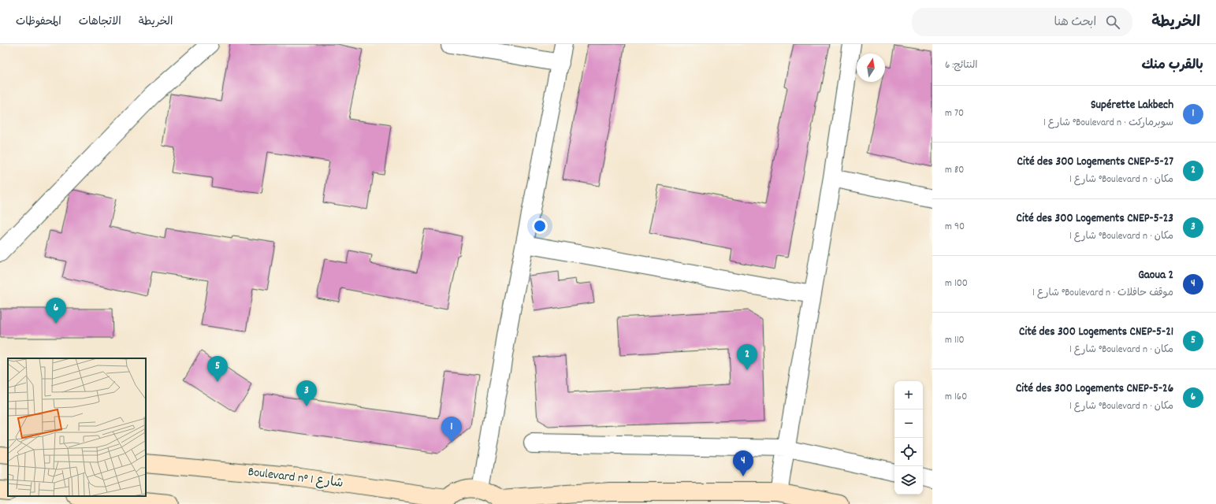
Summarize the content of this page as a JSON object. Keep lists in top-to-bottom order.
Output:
{
  "streets": {
    "main road": ["Boulevard n° شارع 1"]
  },
  "north": "top",
  "page": {
    "header": "الخريطة",
    "search": "ابحث هنا",
    "nav": ["الخريطة", "الاتجاهات", "المحفوظات"],
    "heading": ["بالقرب منك", "النتائج: 6"],
    "list": [
      {
        "mark": "1",
        "name": "Supérette Lakbech",
        "note": "سوبرماركت · Boulevard n° شارع 1",
        "value": "70 m"
      },
      {
        "mark": "2",
        "name": "Cité des 300 Logements CNEP-5-27",
        "note": "مكان · Boulevard n° شارع 1",
        "value": "80 m"
      },
      {
        "mark": "3",
        "name": "Cité des 300 Logements CNEP-5-23",
        "note": "مكان · Boulevard n° شارع 1",
        "value": "90 m"
      },
      {
        "mark": "4",
        "name": "Gaoua 2",
        "note": "موقف حافلات · Boulevard n° شارع 1",
        "value": "100 m"
      },
      {
        "mark": "5",
        "name": "Cité des 300 Logements CNEP-5-21",
        "note": "مكان · Boulevard n° شارع 1",
        "value": "110 m"
      },
      {
        "mark": "6",
        "name": "Cité des 300 Logements CNEP-5-26",
        "note": "مكان · Boulevard n° شارع 1",
        "value": "160 m"
      }
    ],
    "pins": [
      "6",
      "2",
      "5",
      "3",
      "1",
      "4"
    ],
    "map_buttons": ["+", "−"]
  }
}
